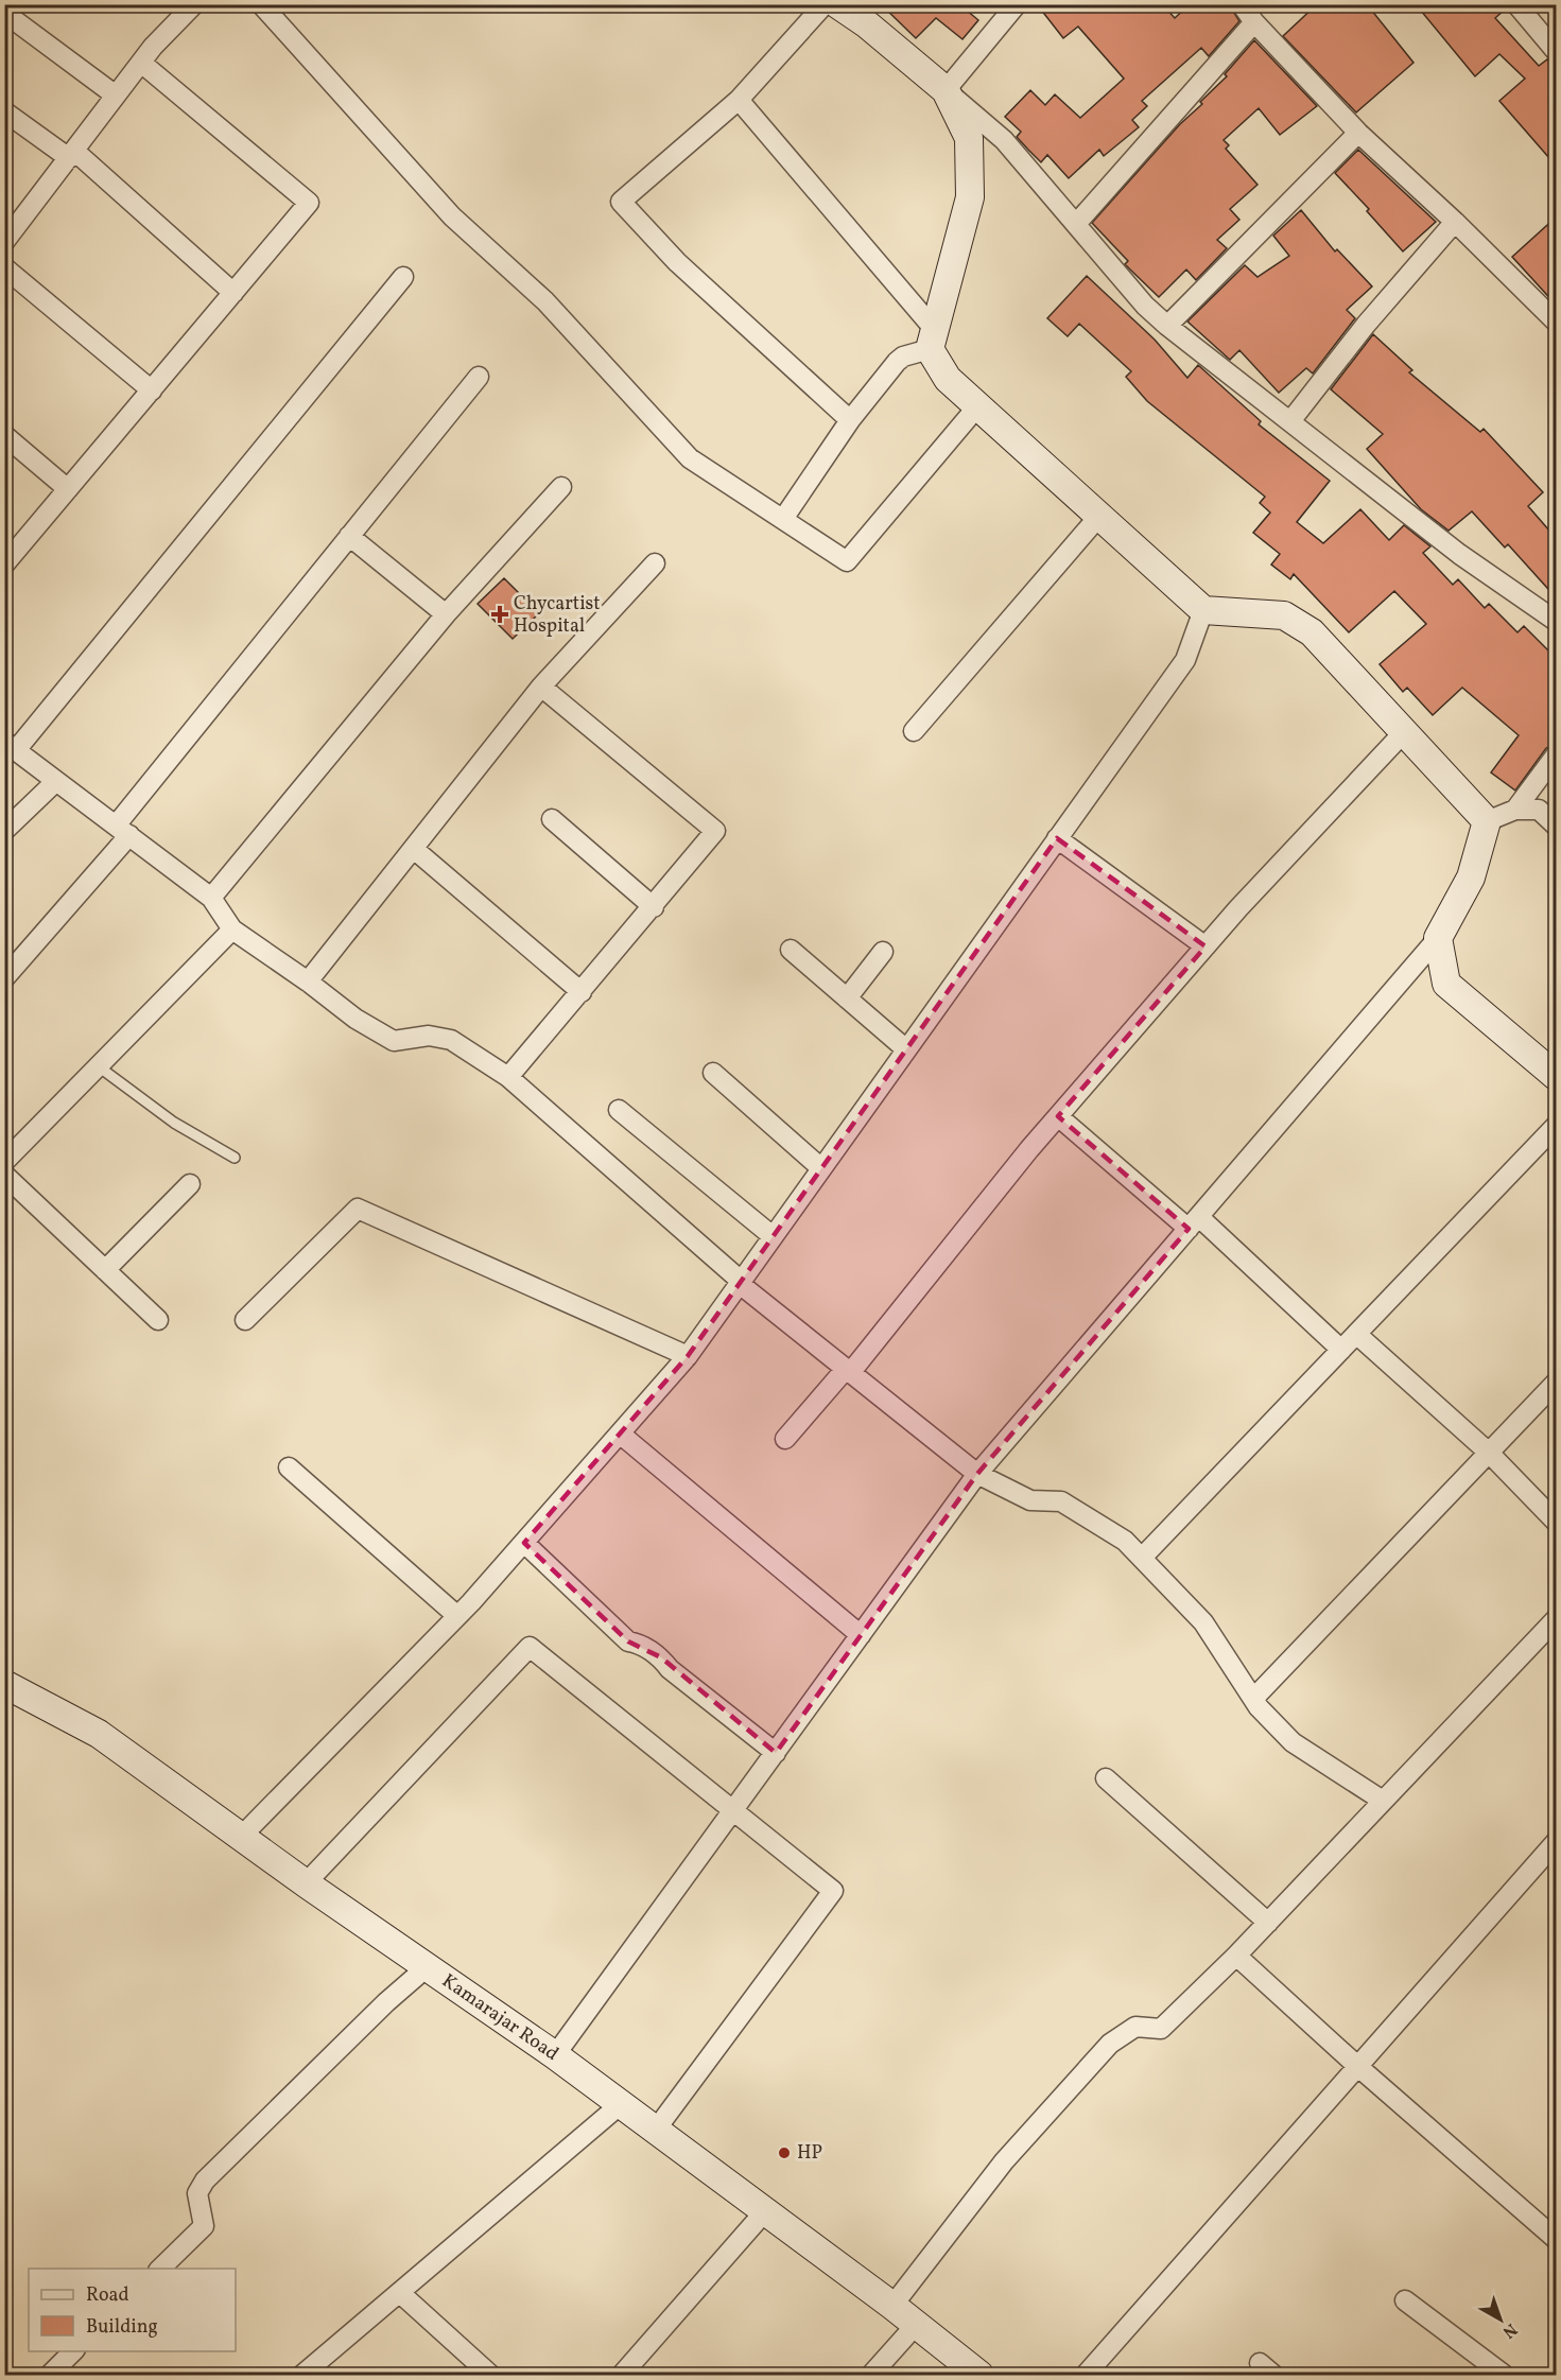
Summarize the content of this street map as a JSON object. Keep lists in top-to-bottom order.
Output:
{
  "streets": {
    "street": ["Kamarajar Road"]
  },
  "places": {
    "health": ["Chycartist Hospital"],
    "other": ["HP"]
  },
  "legend": ["Road", "Building"],
  "north": "bottom right"
}
